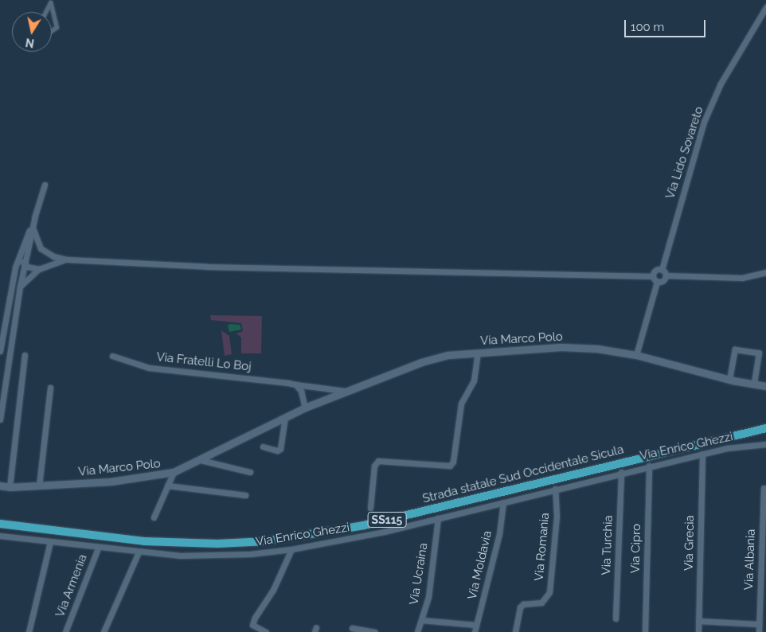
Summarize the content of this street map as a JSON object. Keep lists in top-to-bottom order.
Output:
{
  "streets": {
    "main road": ["Strada statale Sud Occidentale Sicula", "SS115"],
    "street": [
      "Via Lido Sovareto",
      "Via Marco Polo",
      "Via Fratelli Lo Boj",
      "Via Enrico Ghezzi",
      "Via Grecia",
      "Via Turchia",
      "Via Romania",
      "Via Cipro",
      "Via Albania",
      "Via Moldavia",
      "Via Ucraina",
      "Via Armenia"
    ]
  },
  "crossings": [
    ["Via Marco Polo", "Via Fratelli Lo Boj"],
    ["Via Enrico Ghezzi", "Via Grecia"],
    ["Via Enrico Ghezzi", "Via Turchia"],
    ["Via Enrico Ghezzi", "Via Romania"],
    ["Via Enrico Ghezzi", "Via Cipro"],
    ["Via Enrico Ghezzi", "Via Moldavia"],
    ["Via Enrico Ghezzi", "Via Ucraina"],
    ["Via Enrico Ghezzi", "Via Armenia"]
  ],
  "scale_bar": "100 m",
  "north": "bottom"
}
